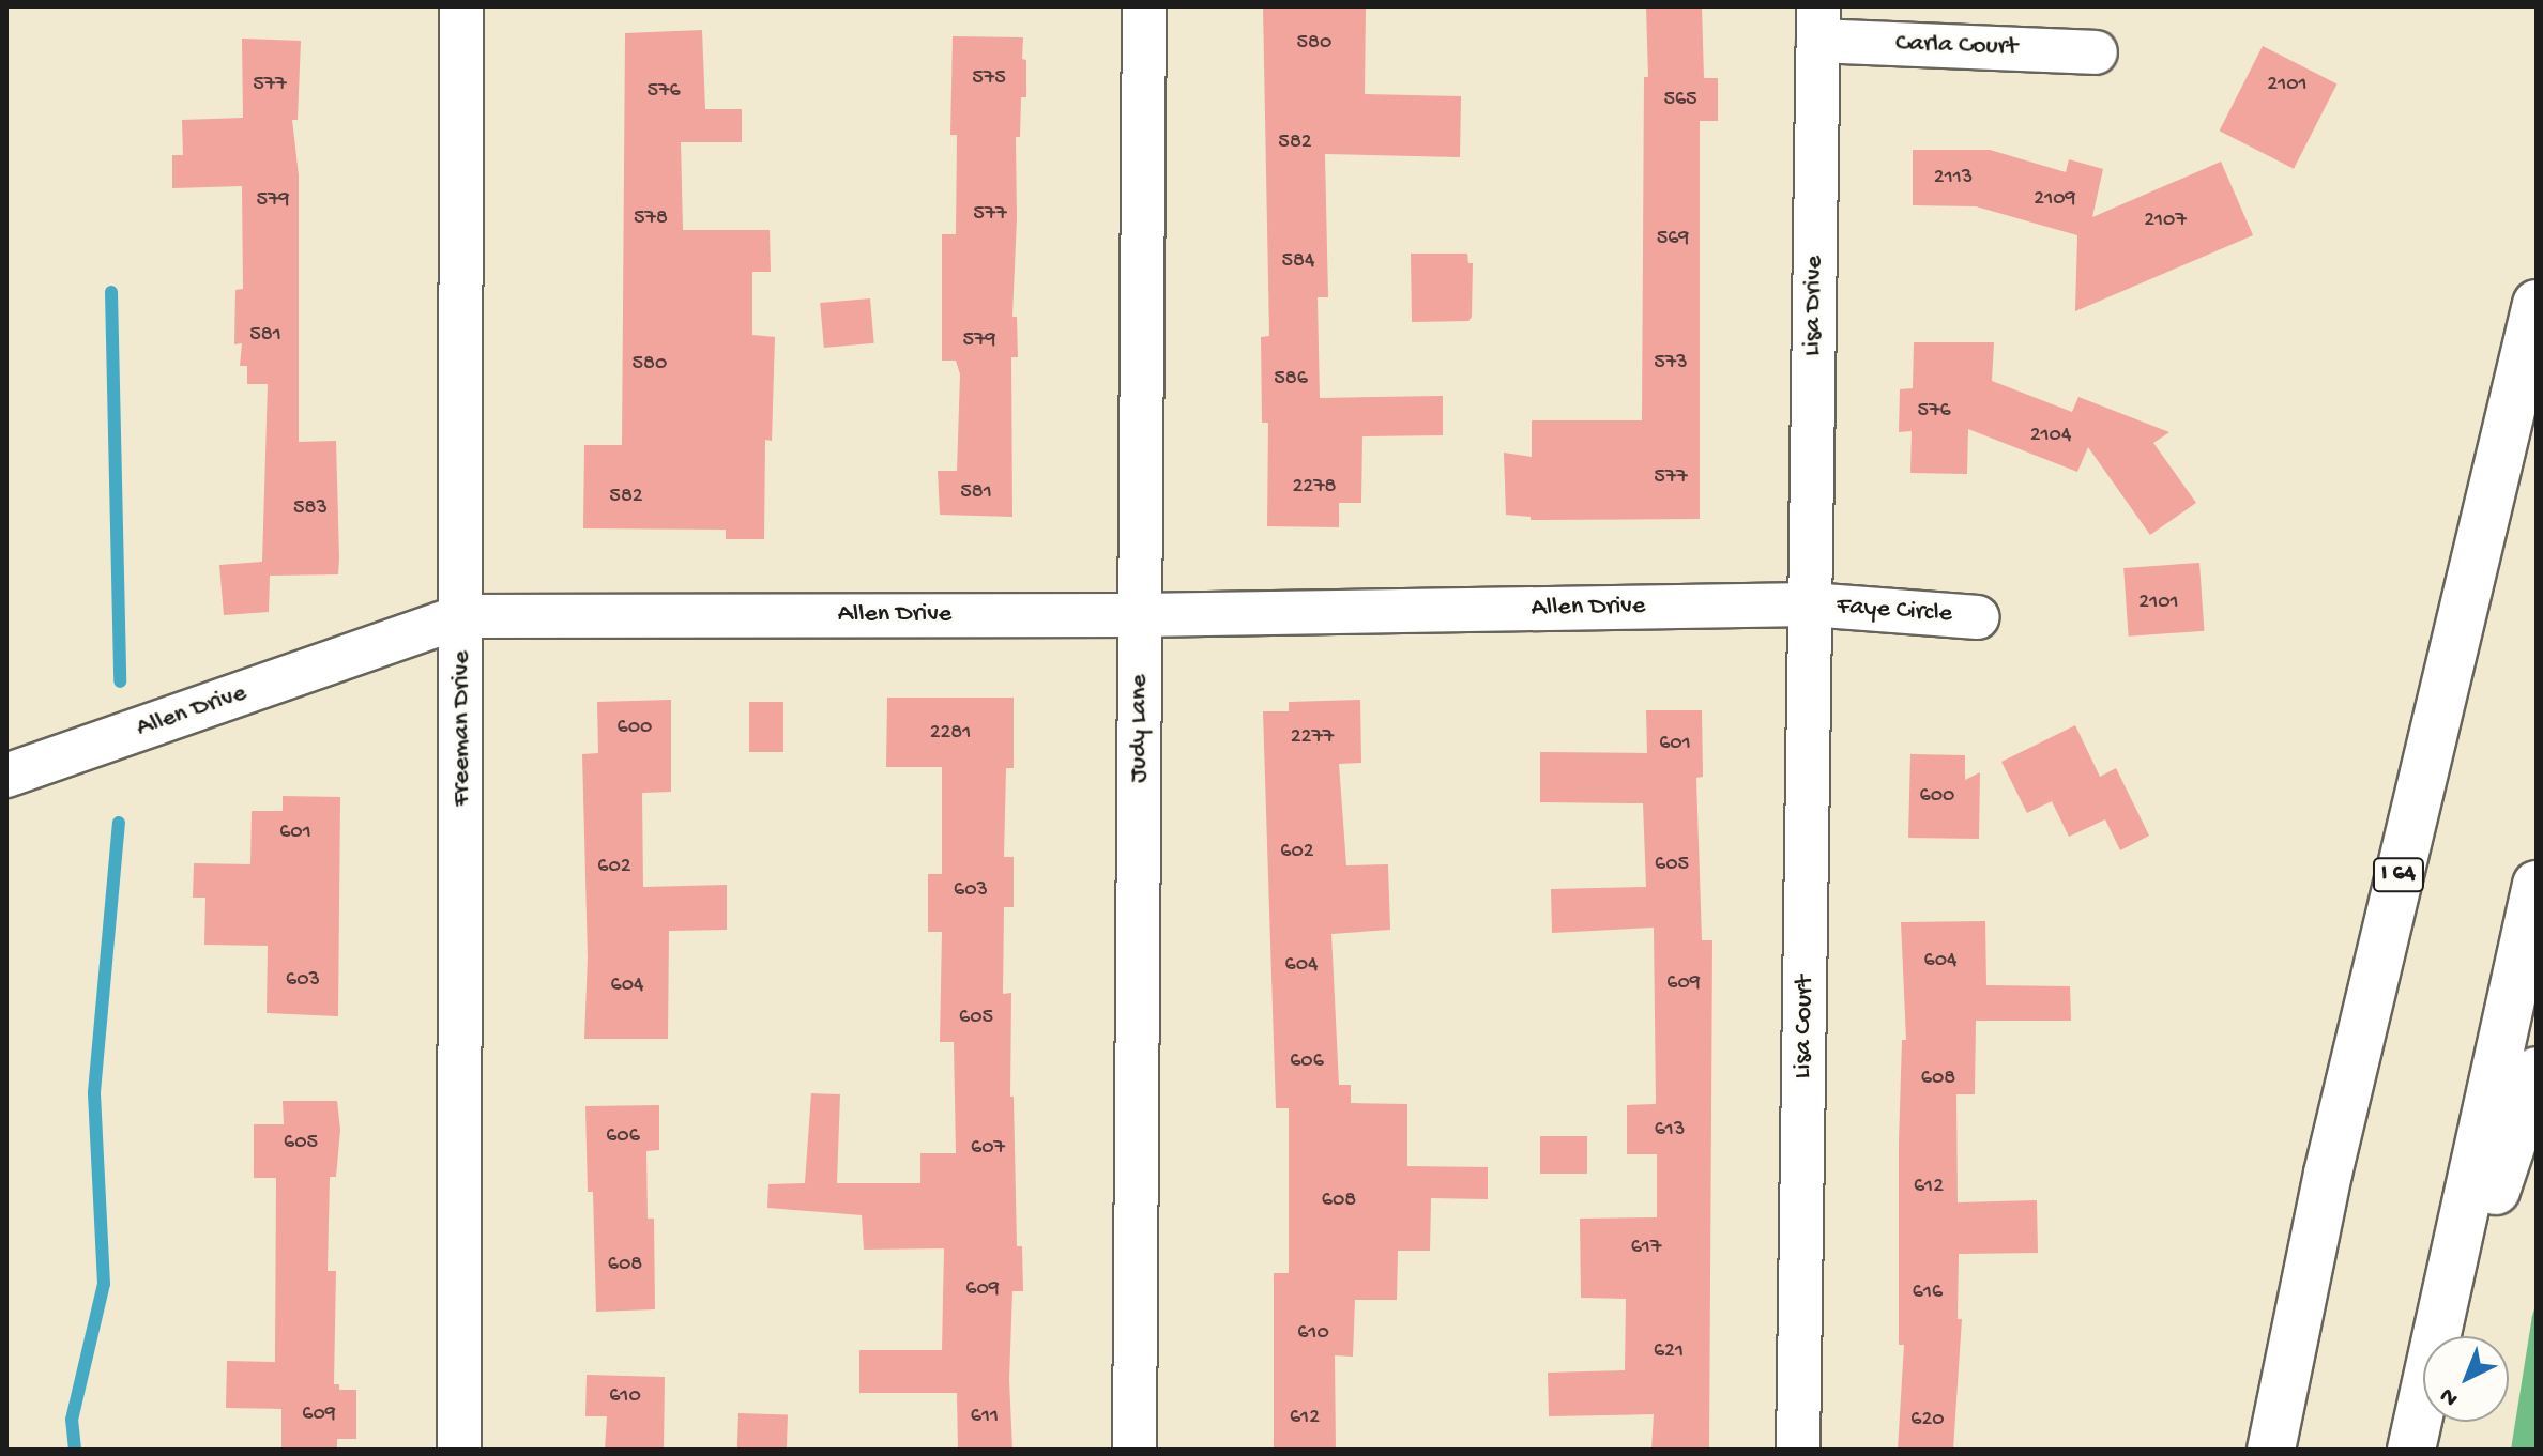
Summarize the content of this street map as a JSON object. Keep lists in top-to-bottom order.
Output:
{
  "streets": {
    "highway": ["I 64"],
    "street": [
      "Carla Court",
      "Lisa Drive",
      "Allen Drive",
      "Faye Circle",
      "Freeman Drive",
      "Judy Lane",
      "Lisa Court"
    ]
  },
  "crossings": [
    ["Carla Court", "Lisa Drive"],
    ["Lisa Drive", "Allen Drive"],
    ["Lisa Drive", "Faye Circle"],
    ["Lisa Drive", "Lisa Court"],
    ["Allen Drive", "Faye Circle"],
    ["Allen Drive", "Freeman Drive"],
    ["Allen Drive", "Judy Lane"],
    ["Allen Drive", "Lisa Court"],
    ["Faye Circle", "Lisa Court"]
  ],
  "house_numbers": [
    "580",
    "575",
    "577",
    "2101",
    "576",
    "565",
    "582",
    "2113",
    "2109",
    "579",
    "577",
    "578",
    "2107",
    "569",
    "584",
    "581",
    "579",
    "573",
    "580",
    "586",
    "576",
    "2104",
    "577",
    "2278",
    "581",
    "582",
    "583",
    "2101",
    "600",
    "2281",
    "2277",
    "601",
    "600",
    "601",
    "602",
    "605",
    "602",
    "603",
    "604",
    "604",
    "603",
    "609",
    "604",
    "605",
    "606",
    "608",
    "613",
    "606",
    "605",
    "607",
    "612",
    "608",
    "617",
    "608",
    "609",
    "616",
    "610",
    "621",
    "610",
    "609",
    "611",
    "612",
    "620"
  ],
  "north": "bottom left"
}
